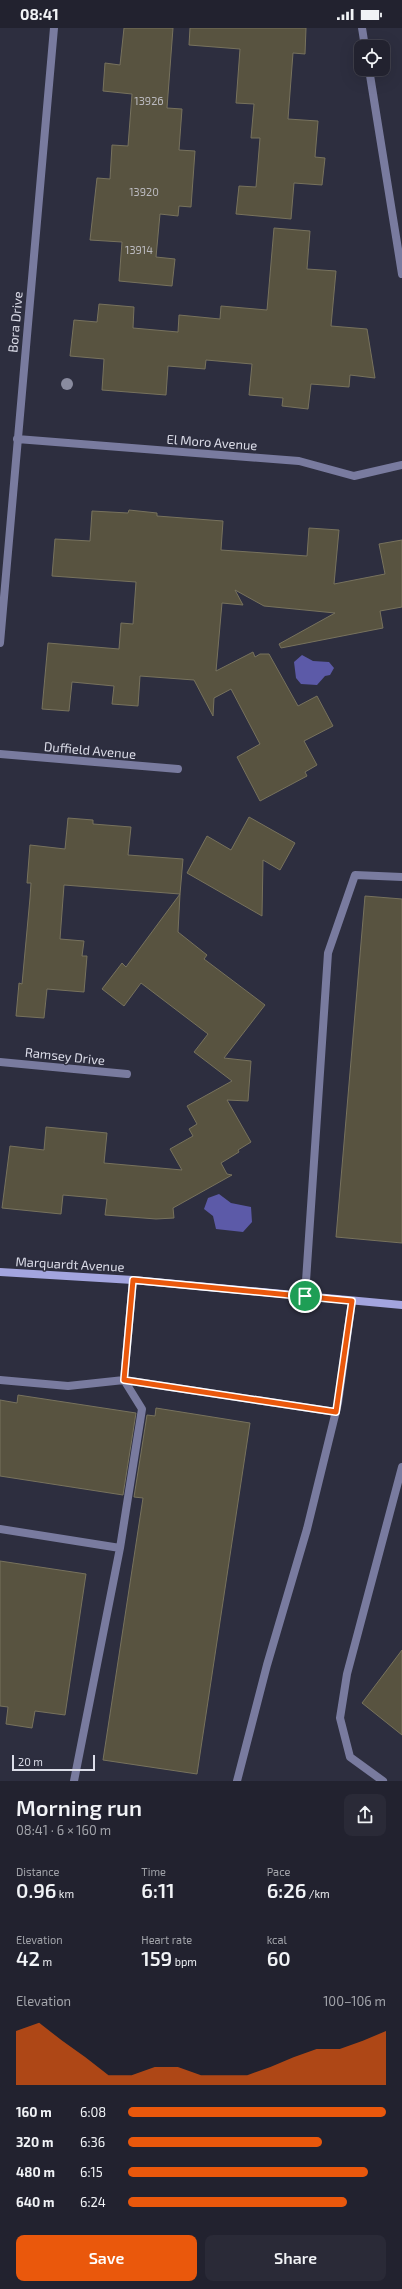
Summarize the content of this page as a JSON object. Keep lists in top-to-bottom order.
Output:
{
  "streets": {
    "street": [
      "Bora Drive",
      "El Moro Avenue",
      "Duffield Avenue",
      "Ramsey Drive",
      "Marquardt Avenue"
    ]
  },
  "crossings": [
    ["Bora Drive", "El Moro Avenue"]
  ],
  "house_numbers": ["13926", "13920", "13914"],
  "scale_bar": "20 m",
  "page": {
    "status": "08:41",
    "scale": "20 m",
    "heading": ["Morning run", "08:41 · 6 × 160 m"],
    "stats": [
      ["Distance", "0.96 km"],
      ["Time", "6:11"],
      ["Pace", "6:26 /km"],
      ["Elevation", "42 m"],
      ["Heart rate", "159 bpm"],
      ["kcal", "60"]
    ],
    "chart": ["Elevation", "100–106 m"],
    "list": [
      {
        "name": "160 m",
        "note": "6:08"
      },
      {
        "name": "320 m",
        "note": "6:36"
      },
      {
        "name": "480 m",
        "note": "6:15"
      },
      {
        "name": "640 m",
        "note": "6:24"
      }
    ],
    "buttons": ["Save", "Share"]
  }
}
